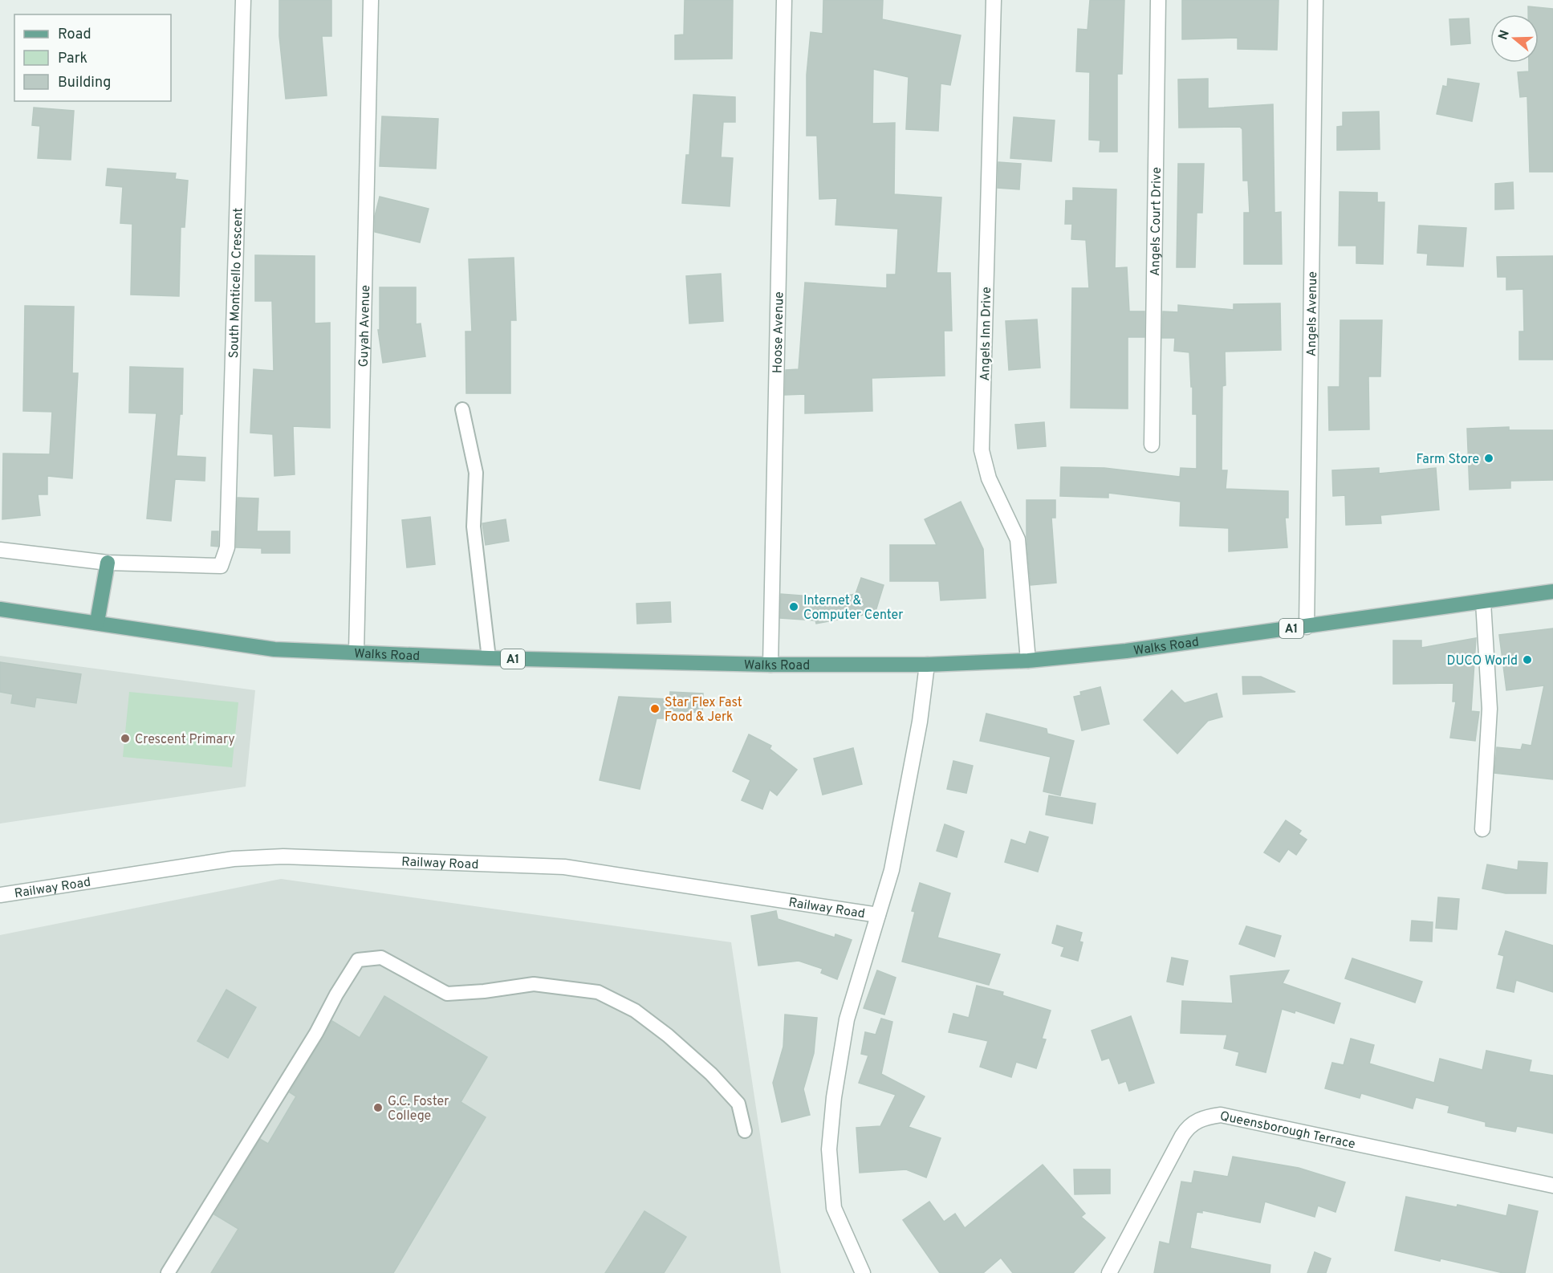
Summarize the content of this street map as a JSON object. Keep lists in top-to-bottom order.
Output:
{
  "streets": {
    "main road": ["A1", "Walks Road"],
    "street": [
      "Angels Court Drive",
      "South Monticello Crescent",
      "Angels Avenue",
      "Guyah Avenue",
      "Hoose Avenue",
      "Angels Inn Drive",
      "Railway Road",
      "Queensborough Terrace"
    ]
  },
  "crossings": [
    ["Angels Avenue", "Walks Road"],
    ["Guyah Avenue", "Walks Road"],
    ["Hoose Avenue", "Walks Road"],
    ["Angels Inn Drive", "Walks Road"]
  ],
  "places": [
    "Farm Store",
    "Internet & Computer Center",
    "DUCO World",
    "Star Flex Fast Food & Jerk",
    "Crescent Primary",
    "G.C. Foster College"
  ],
  "legend": ["Road", "Park", "Building"],
  "north": "left"
}
